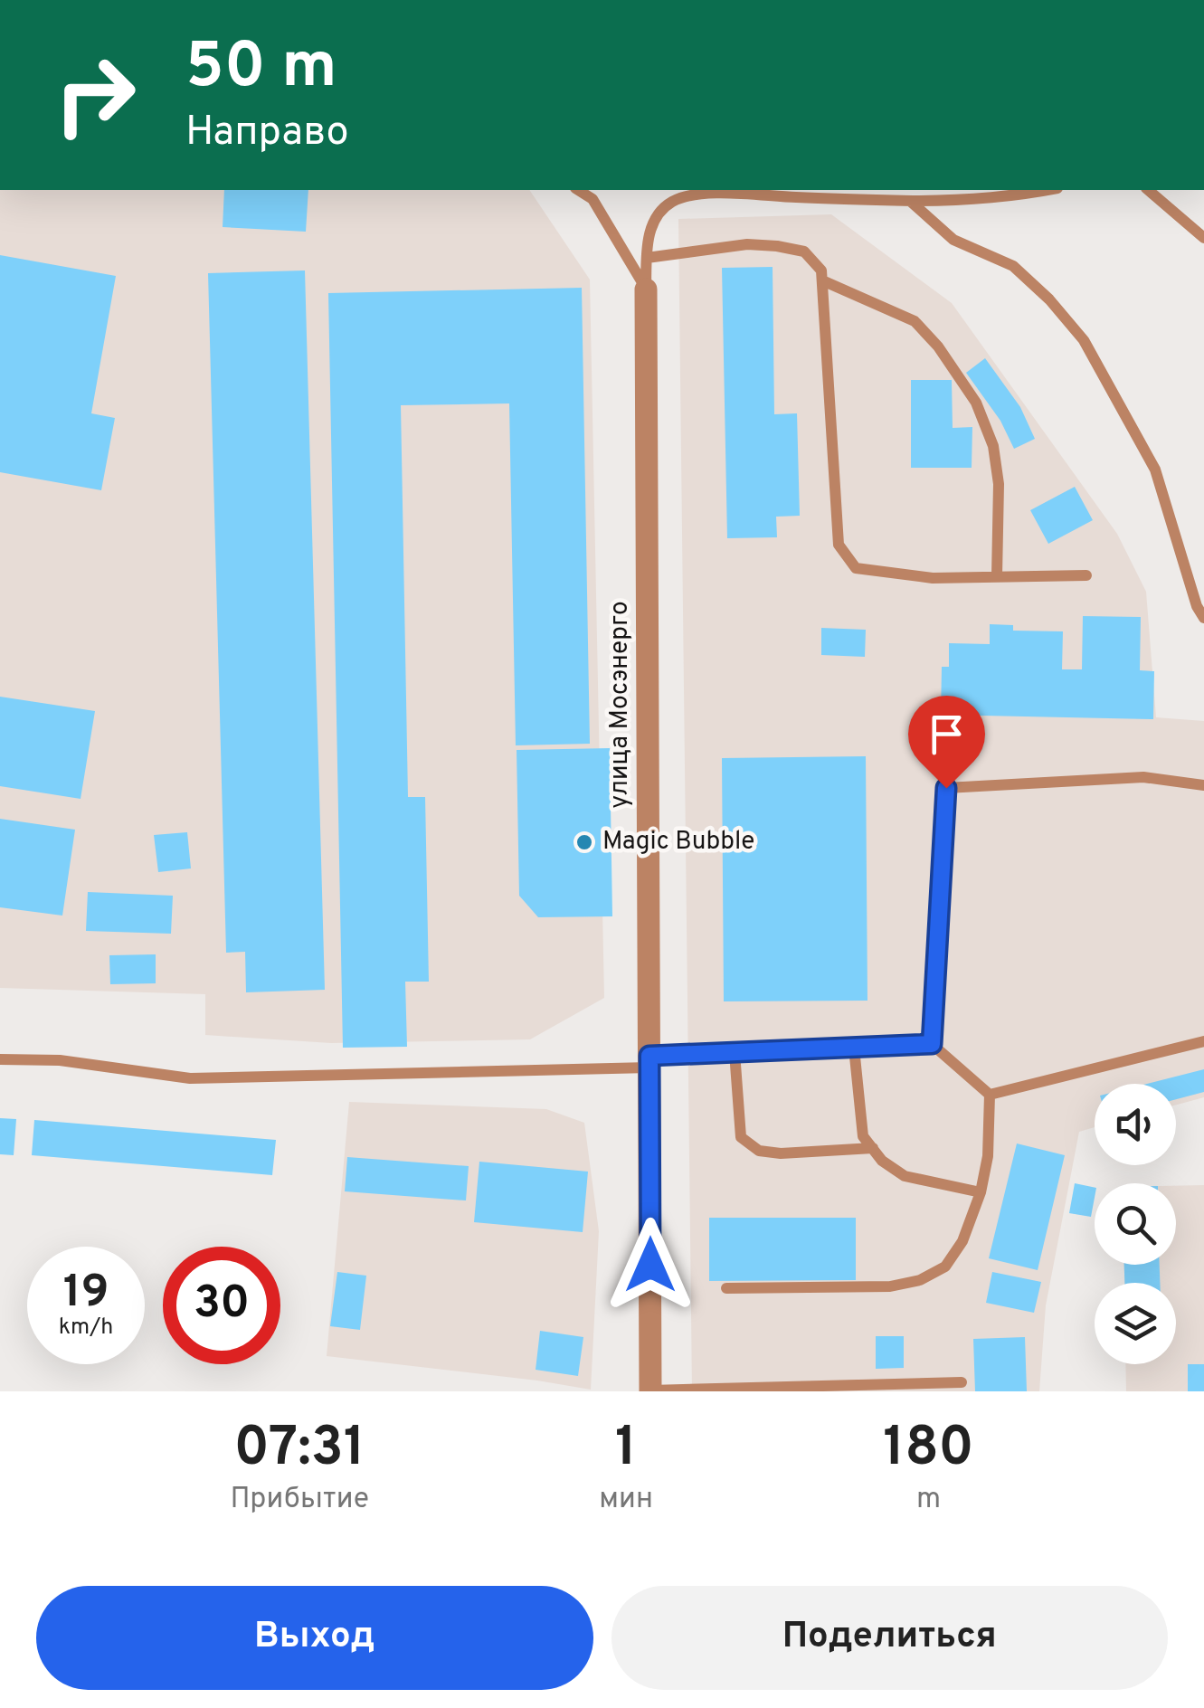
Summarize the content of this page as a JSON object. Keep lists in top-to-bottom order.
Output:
{
  "streets": {
    "street": ["улица Мосэнерго"]
  },
  "places": ["Magic Bubble"],
  "page": {
    "turn": ["50 m", "Направо"],
    "speed": "19 km/h",
    "limit": "30",
    "eta": [
      "07:31",
      "Прибытие",
      "1",
      "мин",
      "180",
      "m"
    ],
    "buttons": ["Выход", "Поделиться"]
  }
}
